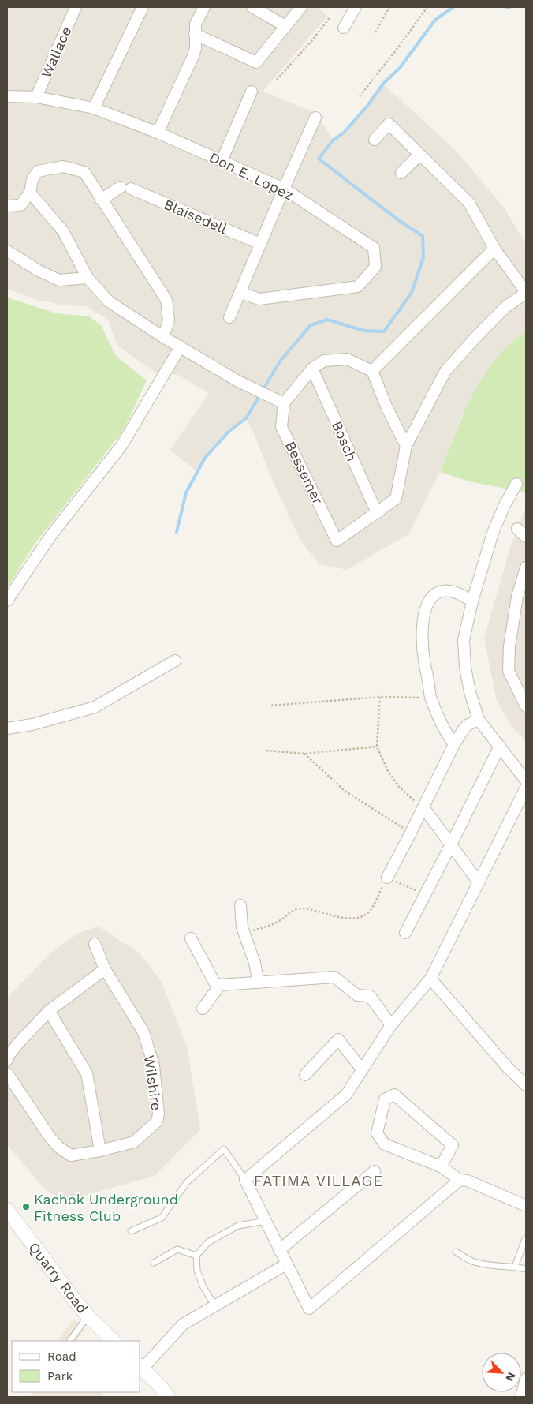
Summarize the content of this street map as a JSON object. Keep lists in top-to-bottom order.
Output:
{
  "streets": {
    "street": [
      "Wallace",
      "Don E. Lopez",
      "Blaisedell",
      "Bosch",
      "Bessemer",
      "Wilshire",
      "Quarry Road"
    ]
  },
  "crossings": [
    ["Wallace", "Don E. Lopez"],
    ["Bosch", "Bessemer"]
  ],
  "districts": ["FATIMA VILLAGE"],
  "places": ["Kachok Underground Fitness Club"],
  "legend": ["Road", "Park"],
  "north": "bottom right"
}
